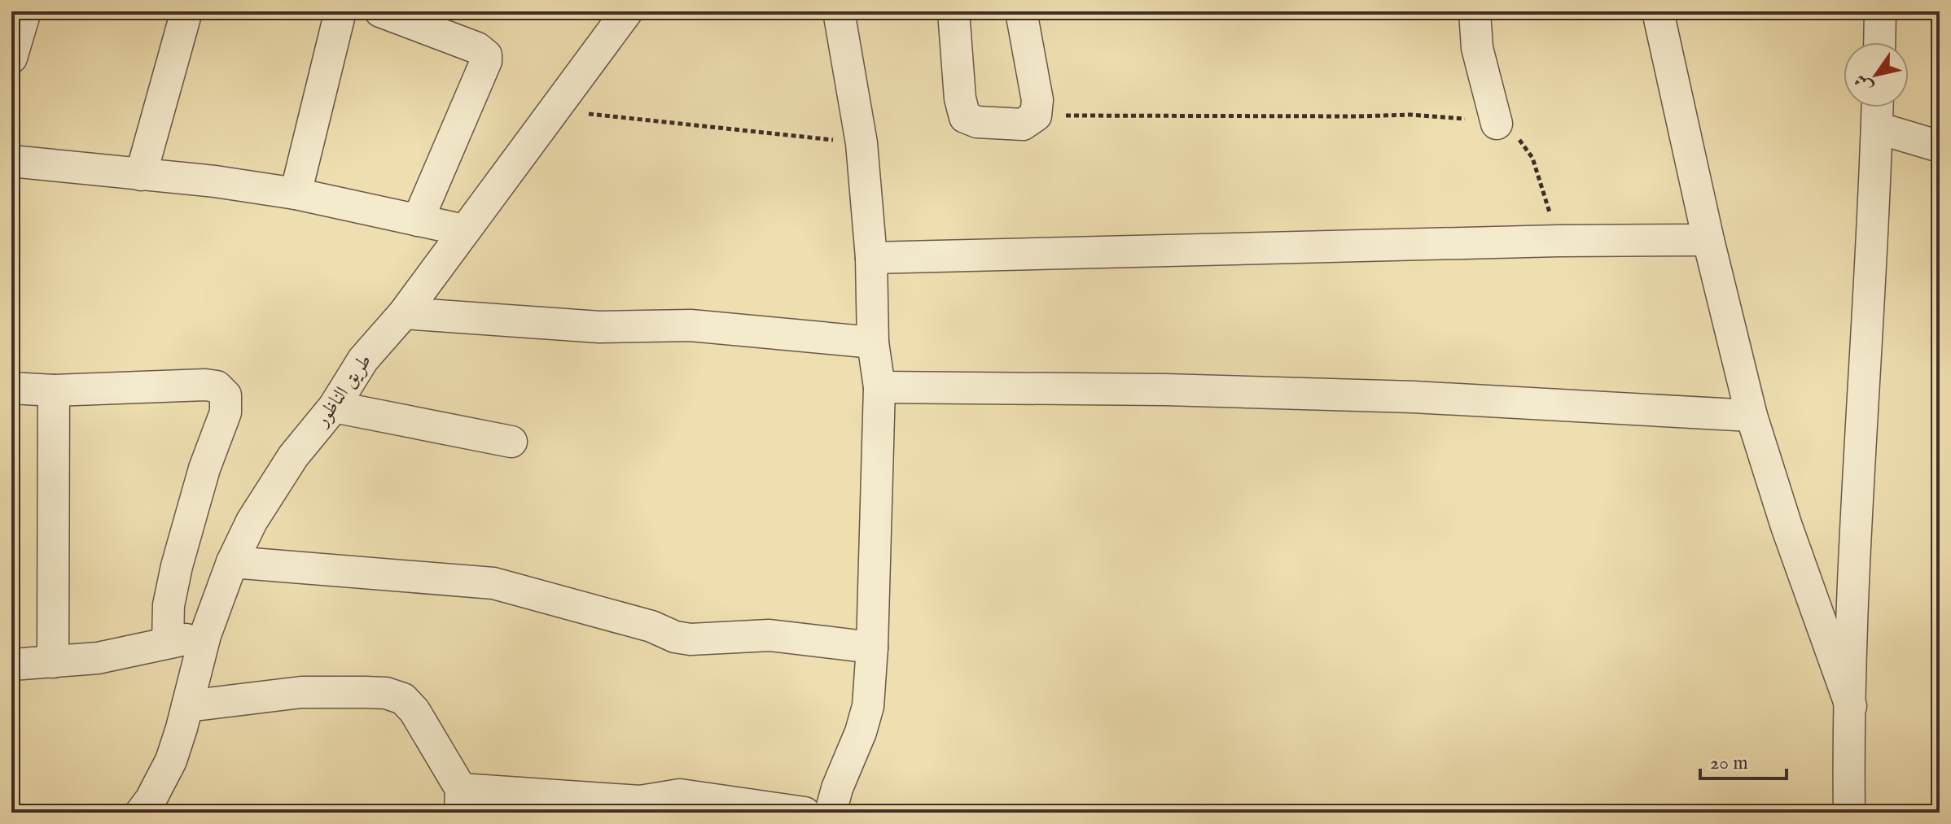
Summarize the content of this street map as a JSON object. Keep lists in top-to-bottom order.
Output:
{
  "streets": {
    "street": ["طريق الناظور"]
  },
  "scale_bar": "20 m",
  "north": "bottom left"
}
